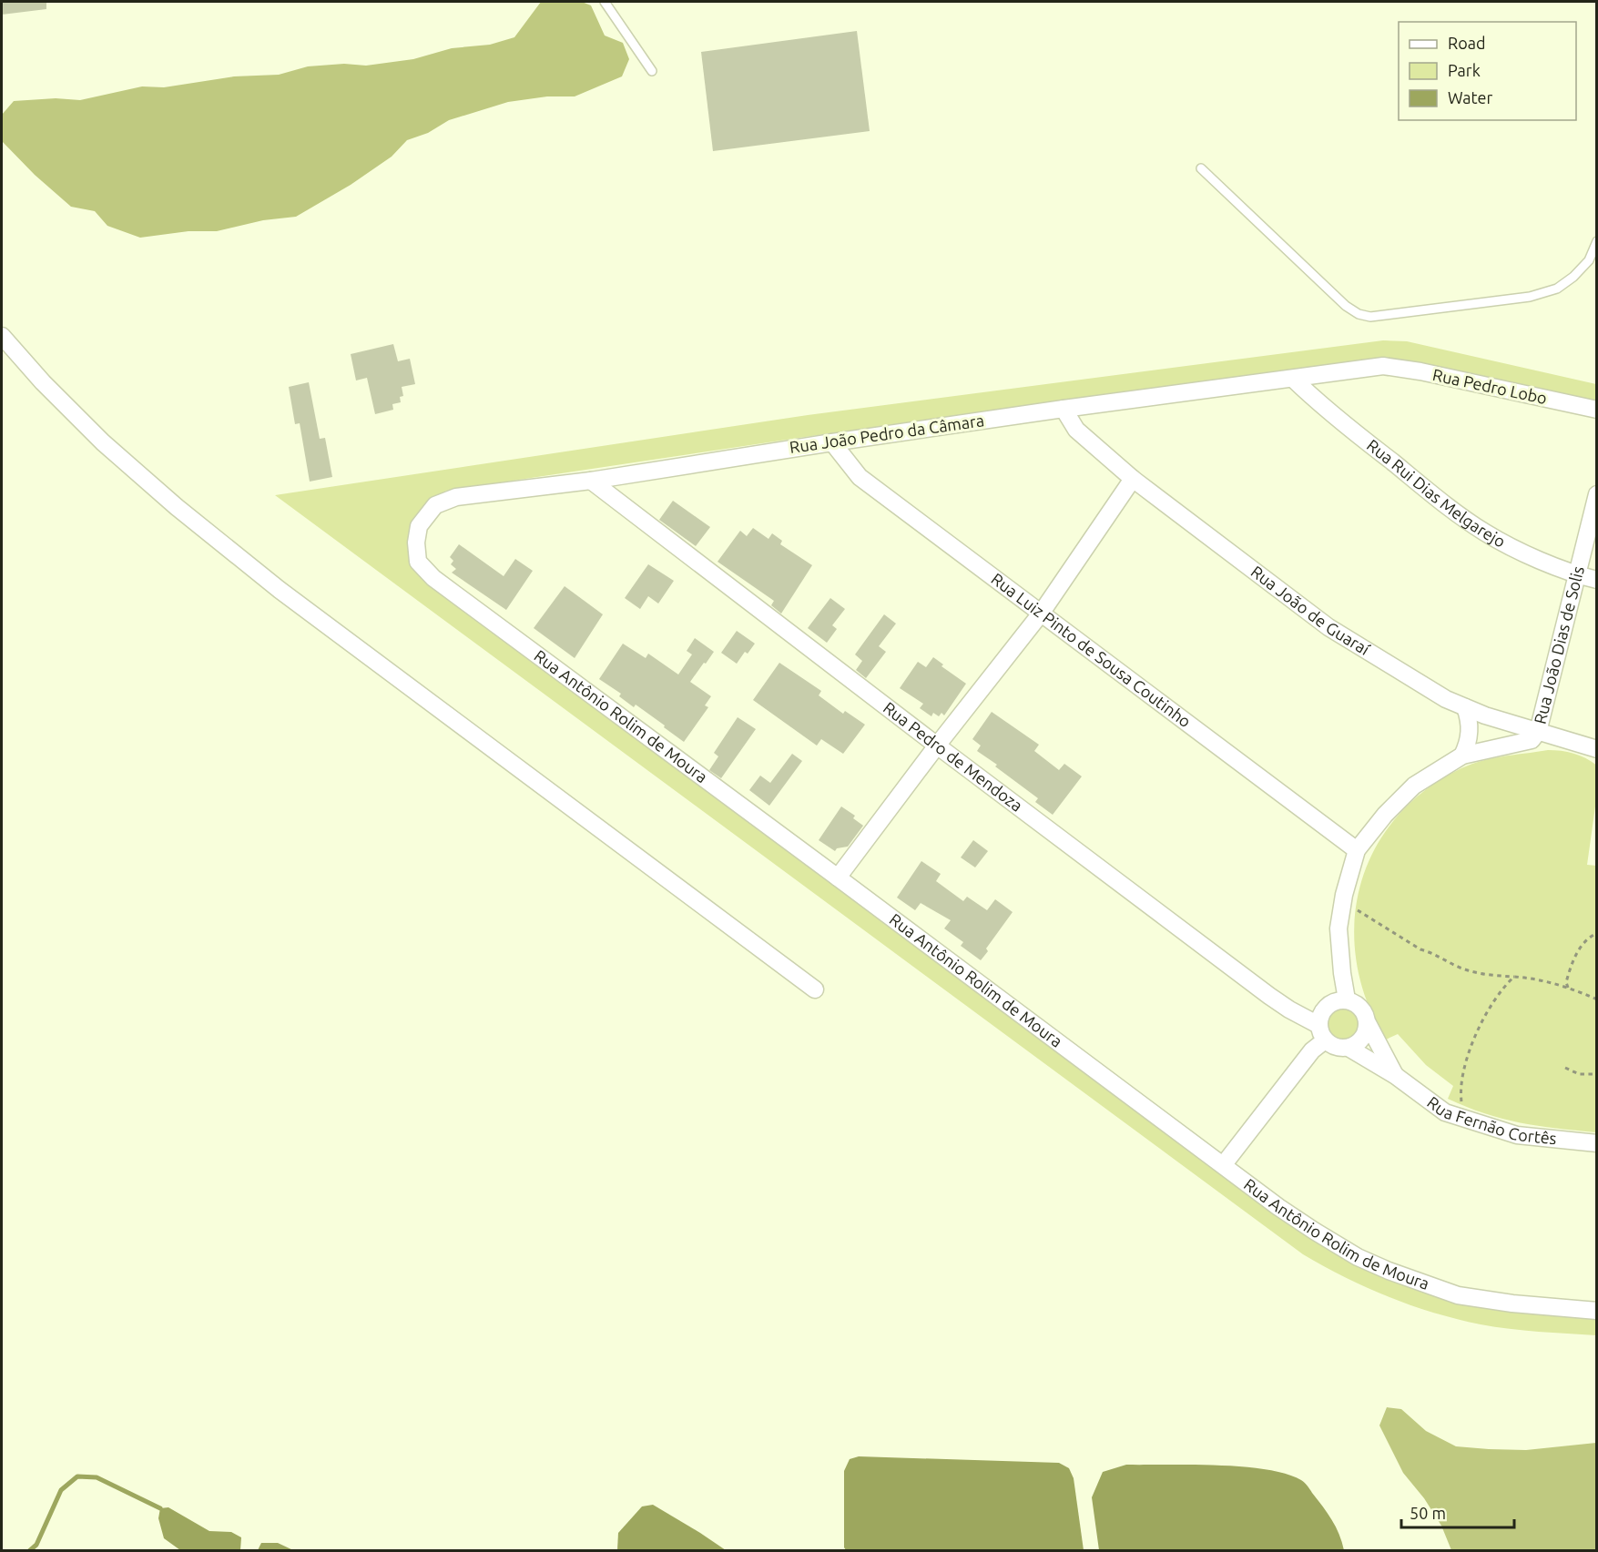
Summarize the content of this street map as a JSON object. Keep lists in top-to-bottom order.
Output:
{
  "streets": {
    "street": [
      "Rua Pedro Lobo",
      "Rua João Pedro da Câmara",
      "Rua Rui Dias Melgarejo",
      "Rua João de Guaraí",
      "Rua João Dias de Solis",
      "Rua Luiz Pinto de Sousa Coutinho",
      "Rua Antônio Rolim de Moura",
      "Rua Pedro de Mendoza",
      "Rua Fernão Cortês"
    ]
  },
  "crossings": [
    ["Rua Pedro Lobo", "Rua João Pedro da Câmara"],
    ["Rua João Pedro da Câmara", "Rua Rui Dias Melgarejo"],
    ["Rua João Pedro da Câmara", "Rua João de Guaraí"],
    ["Rua João Pedro da Câmara", "Rua Luiz Pinto de Sousa Coutinho"],
    ["Rua João Pedro da Câmara", "Rua Antônio Rolim de Moura"],
    ["Rua João Pedro da Câmara", "Rua Pedro de Mendoza"],
    ["Rua Rui Dias Melgarejo", "Rua João Dias de Solis"],
    ["Rua João de Guaraí", "Rua João Dias de Solis"],
    ["Rua Pedro de Mendoza", "Rua Fernão Cortês"]
  ],
  "legend": ["Road", "Park", "Water"],
  "scale_bar": "50 m"
}
